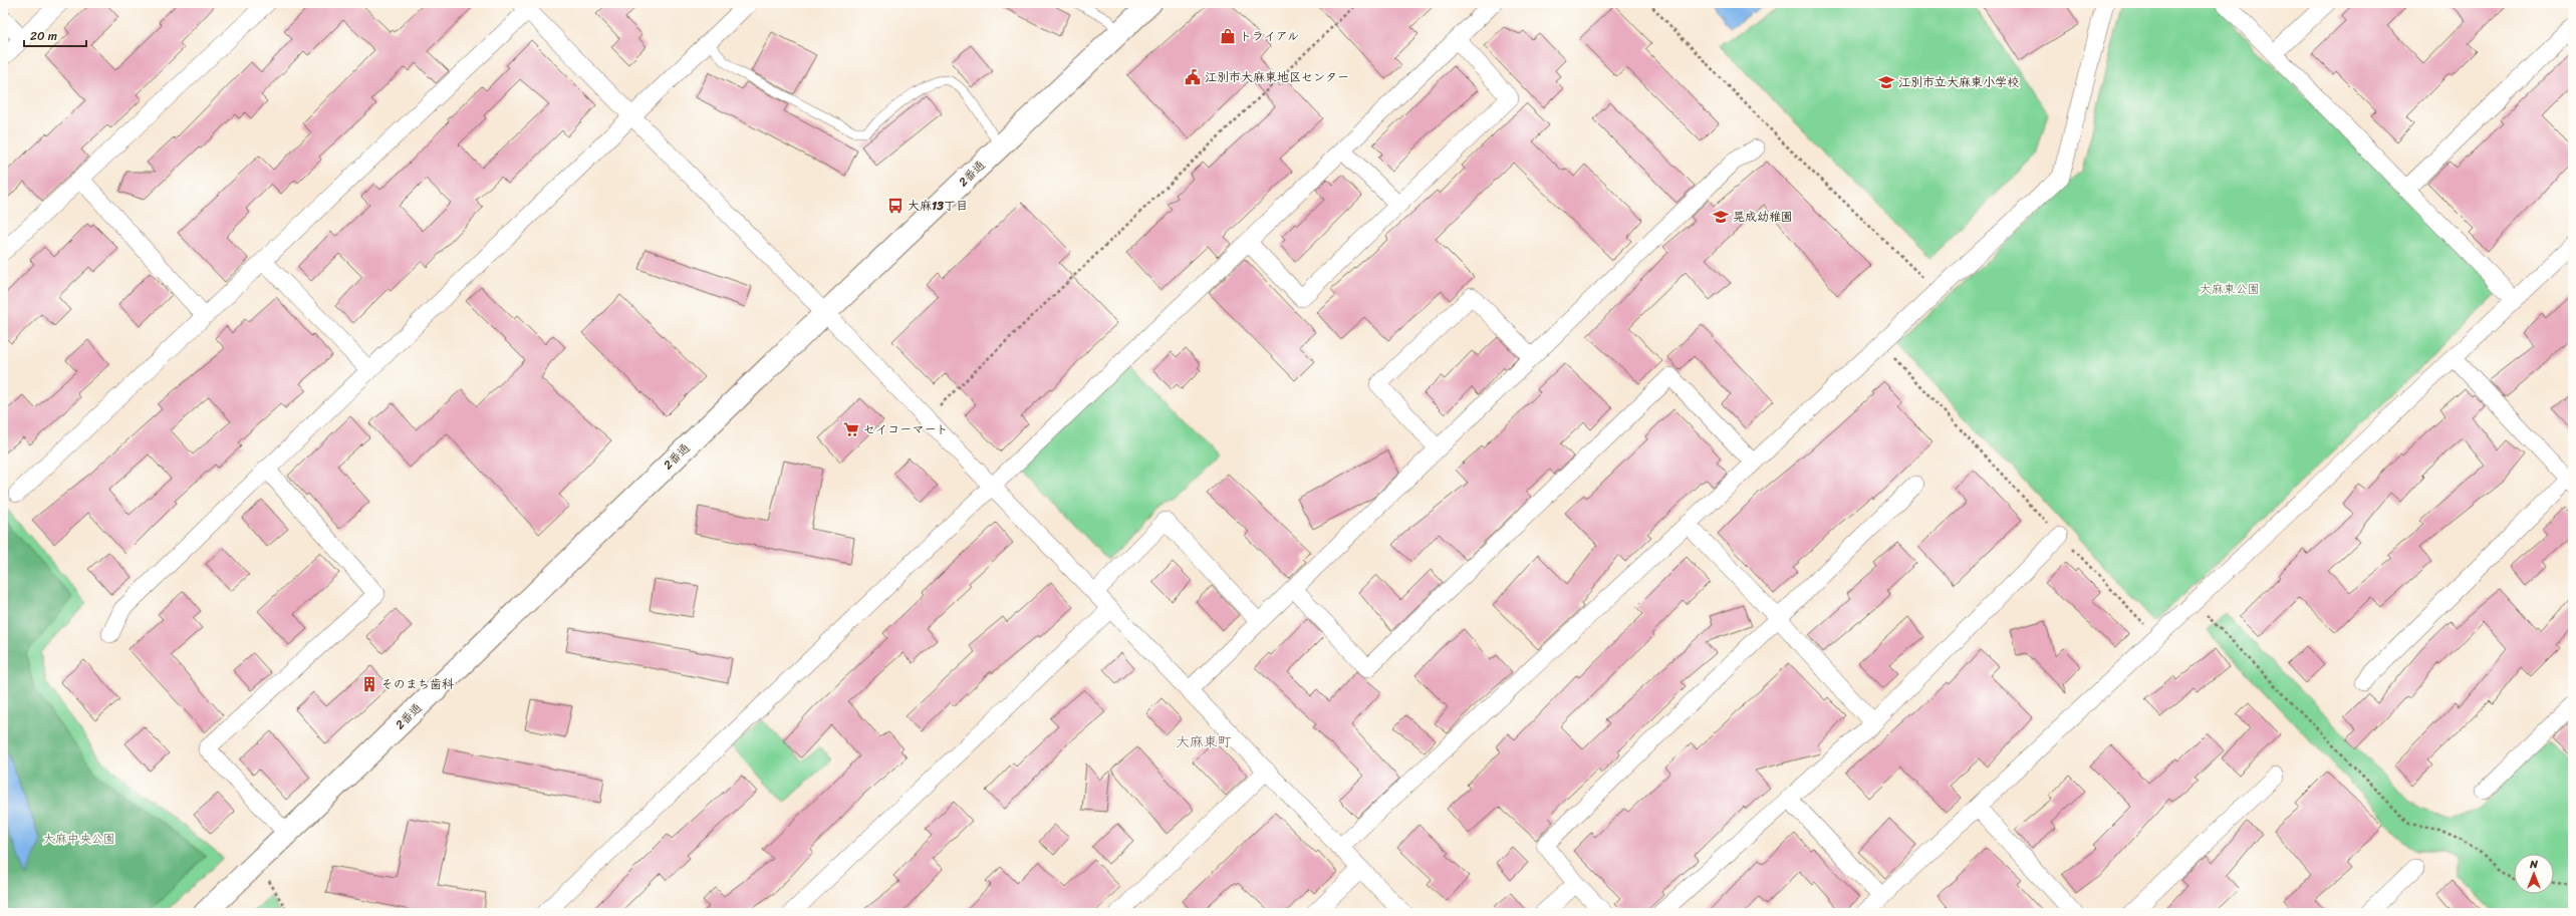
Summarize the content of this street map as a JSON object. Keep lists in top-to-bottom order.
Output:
{
  "streets": {
    "main road": ["2番通"]
  },
  "districts": ["大麻東町"],
  "parks": ["大麻東公園", "大麻中央公園"],
  "places": {
    "shop": ["トライアル"],
    "public building": ["江別市大麻東地区センター"],
    "school or university": ["江別市立大麻東小学校", "晃成幼稚園"],
    "bus stop": ["大麻13丁目"],
    "supermarket": ["セイコーマート"],
    "building": ["そのまち歯科"]
  },
  "scale_bar": "20 m",
  "north": "top"
}
